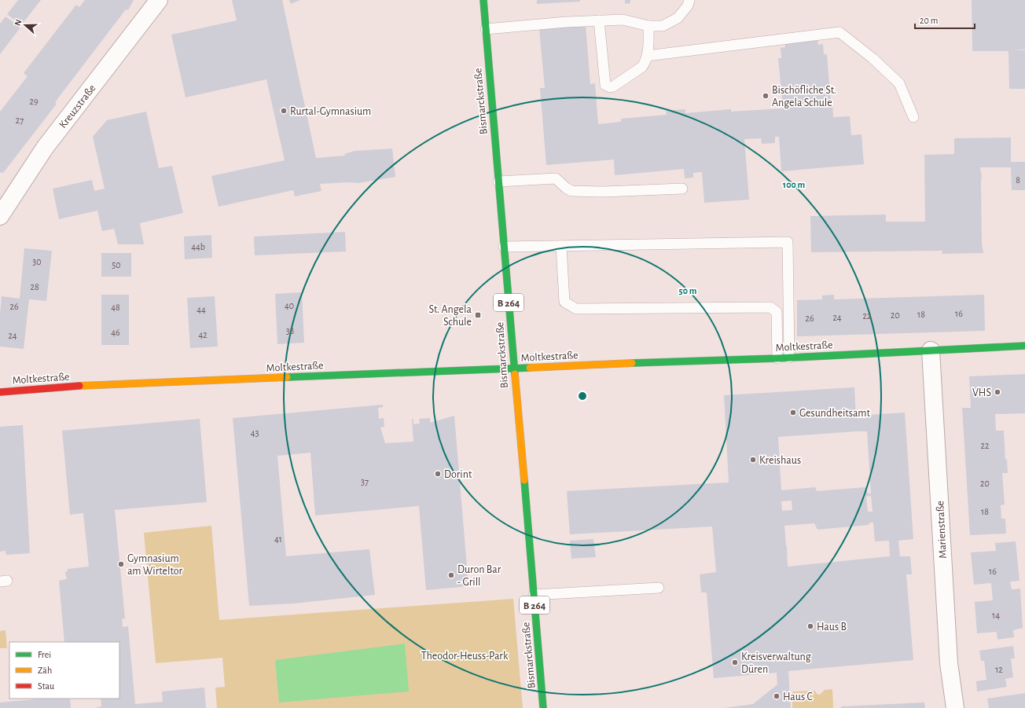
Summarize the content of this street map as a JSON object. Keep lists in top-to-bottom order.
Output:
{
  "streets": {
    "street": [
      "Bismarckstraße",
      "Kreuzstraße",
      "B 264",
      "Moltkestraße",
      "Marienstraße"
    ]
  },
  "crossings": [
    ["Bismarckstraße", "Moltkestraße"],
    ["Moltkestraße", "Marienstraße"]
  ],
  "parks": ["Theodor-Heuss-Park"],
  "places": {
    "other": [
      "Bischöfliche St. Angela Schule",
      "Rurtal-Gymnasium",
      "VHS",
      "Gesundheitsamt",
      "Kreishaus",
      "Dorint",
      "Gymnasium am Wirteltor",
      "Duron Bar - Grill",
      "Haus B",
      "Kreisverwaltung Düren",
      "Haus C"
    ],
    "transit": ["St. Angela Schule"]
  },
  "house_numbers": [
    "29",
    "27",
    "8",
    "44b",
    "30",
    "50",
    "28",
    "40",
    "26",
    "48",
    "44",
    "16",
    "18",
    "20",
    "22",
    "24",
    "26",
    "38",
    "46",
    "42",
    "24",
    "43",
    "22",
    "37",
    "20",
    "18",
    "41",
    "16",
    "14",
    "12"
  ],
  "legend": ["Frei", "Zäh", "Stau"],
  "scale_bar": "20 m",
  "north": "left",
  "rings": ["100 m", "50 m"]
}
